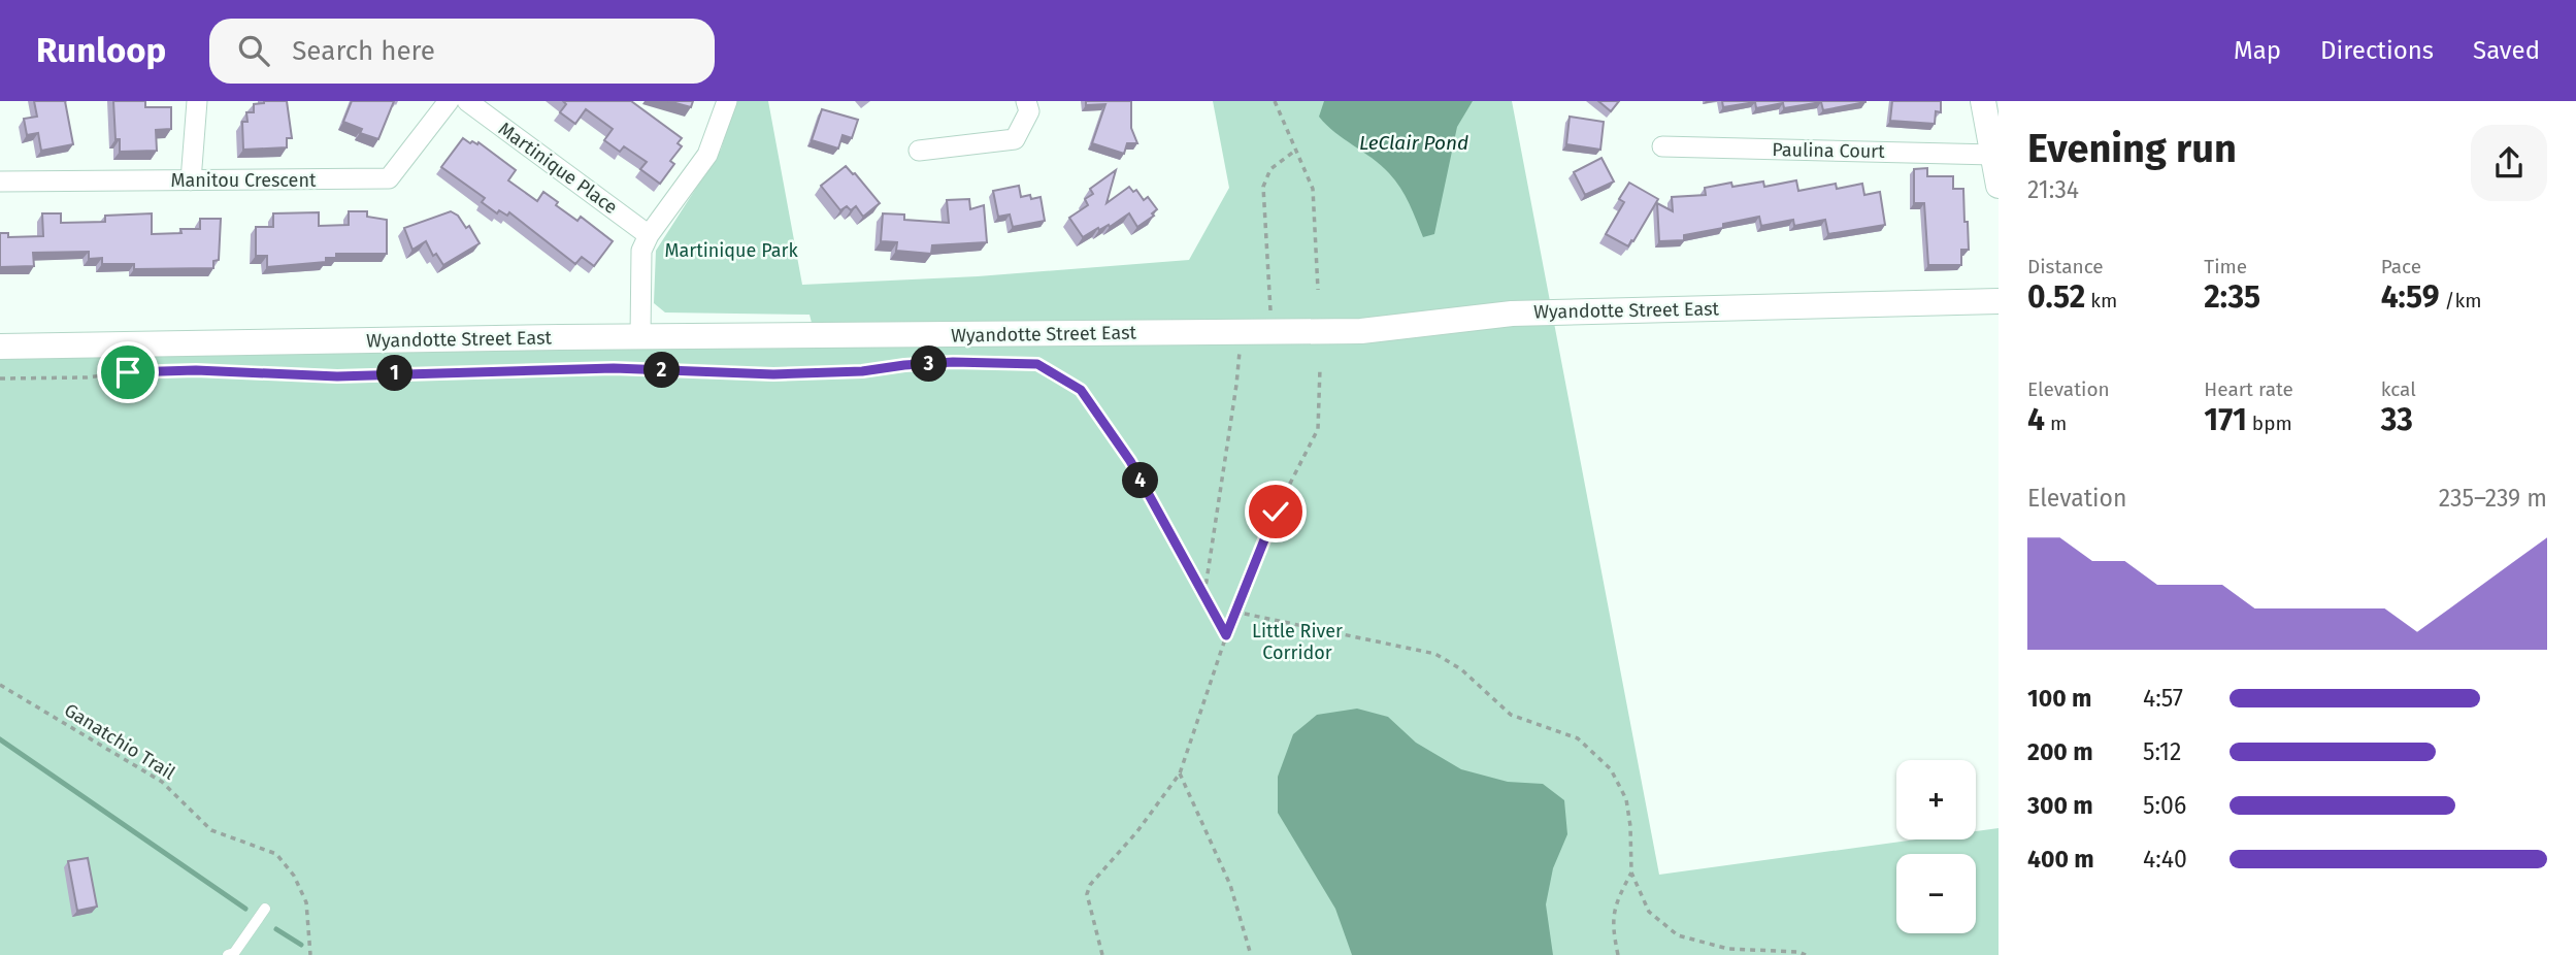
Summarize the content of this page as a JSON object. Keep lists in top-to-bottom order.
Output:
{
  "streets": {
    "street": [
      "Paulina Court",
      "Martinique Place",
      "Manitou Crescent",
      "Wyandotte Street East"
    ],
    "path": ["Ganatchio Trail"]
  },
  "water": ["LeClair Pond"],
  "parks": ["Martinique Park", "Little River Corridor"],
  "page": {
    "header": "Runloop",
    "search": "Search here",
    "nav": ["Map", "Directions", "Saved"],
    "heading": ["Evening run", "21:34"],
    "stats": [
      ["Distance", "0.52 km"],
      ["Time", "2:35"],
      ["Pace", "4:59 /km"],
      ["Elevation", "4 m"],
      ["Heart rate", "171 bpm"],
      ["kcal", "33"]
    ],
    "pins": [
      "3",
      "2",
      "1",
      "4"
    ],
    "chart": ["Elevation", "235–239 m"],
    "list": [
      {
        "name": "100 m",
        "note": "4:57"
      },
      {
        "name": "200 m",
        "note": "5:12"
      },
      {
        "name": "300 m",
        "note": "5:06"
      },
      {
        "name": "400 m",
        "note": "4:40"
      }
    ],
    "map_buttons": ["+", "−"]
  }
}
